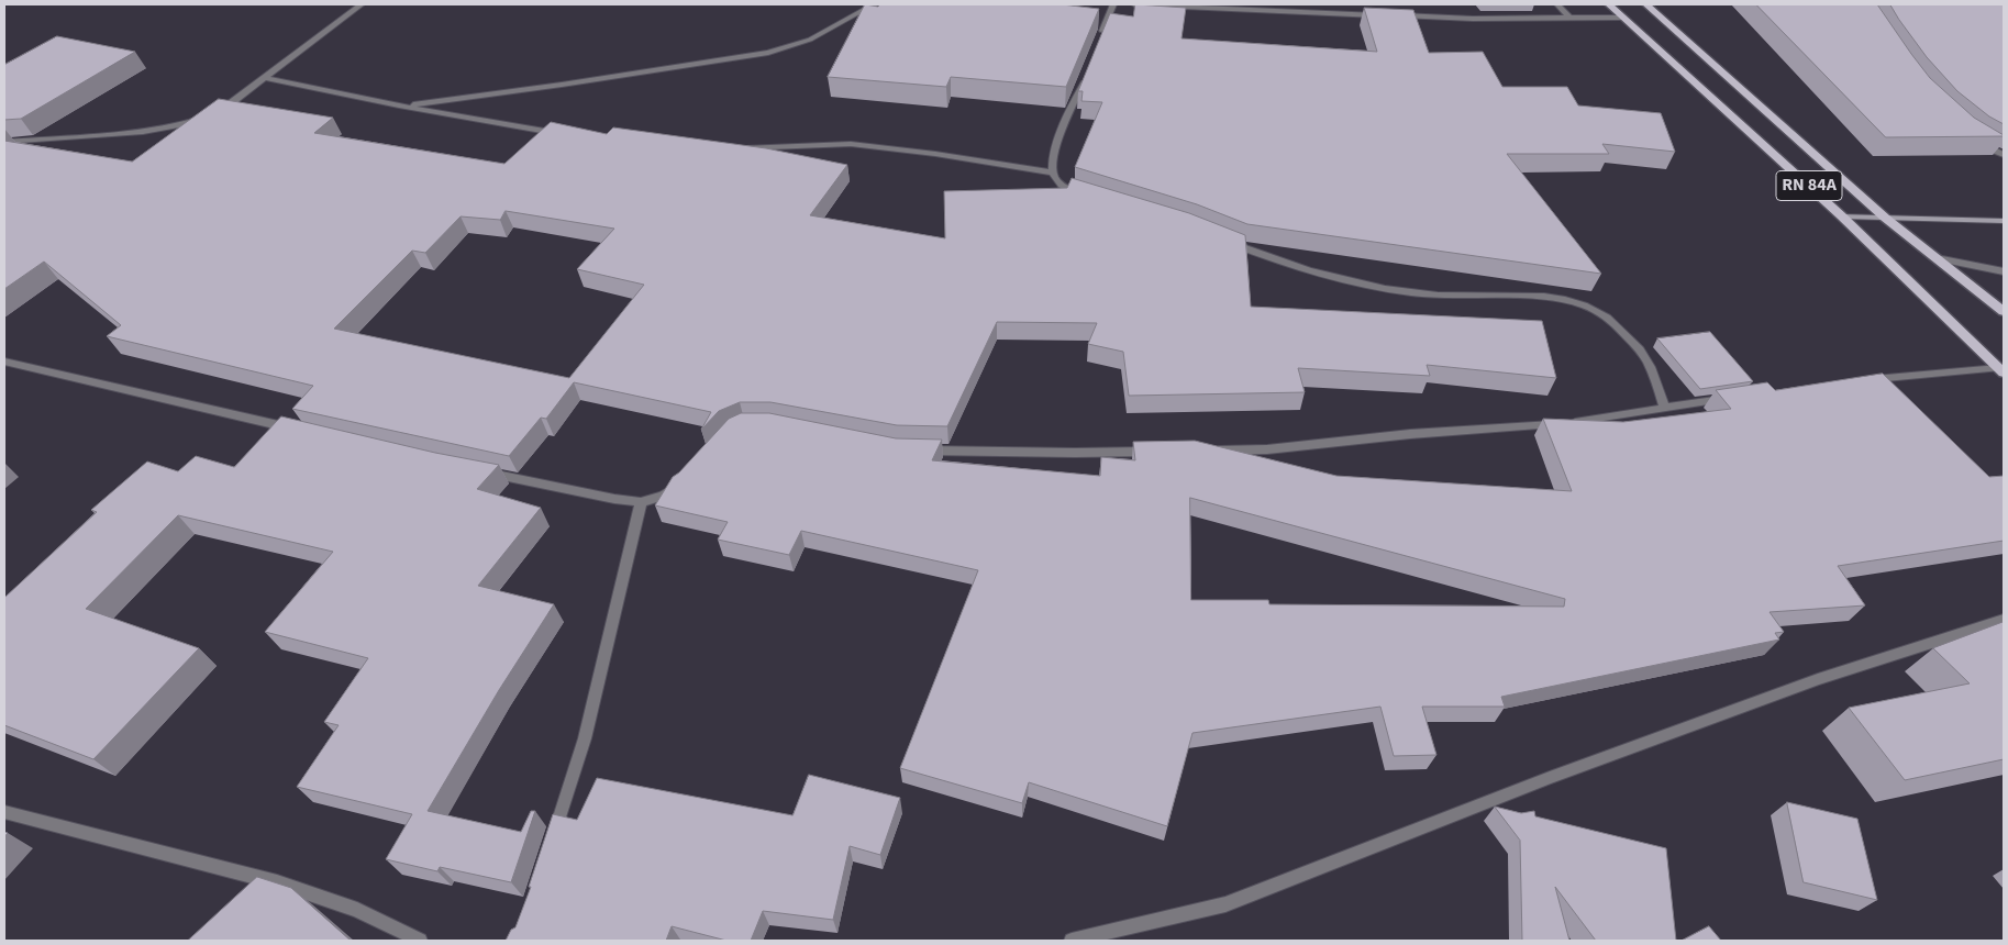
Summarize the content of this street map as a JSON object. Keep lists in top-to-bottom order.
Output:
{
  "streets": {
    "main road": ["RN 84A"]
  }
}
